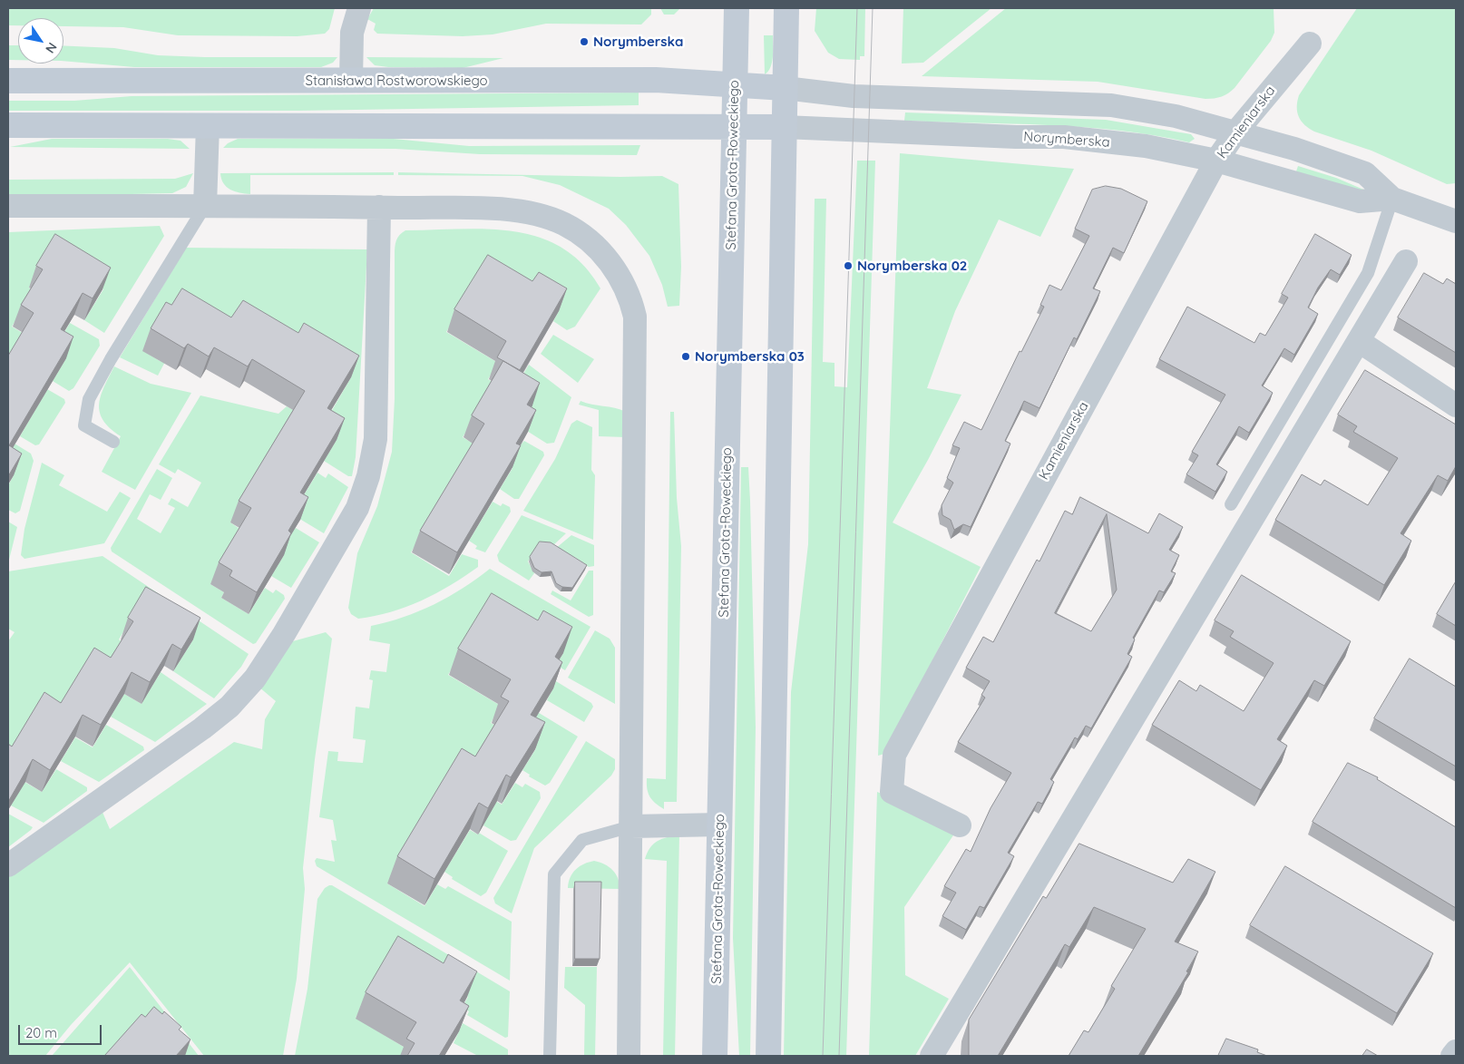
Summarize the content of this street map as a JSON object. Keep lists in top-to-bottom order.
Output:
{
  "streets": {
    "main road": ["Stanisława Rostworowskiego", "Norymberska", "Stefana Grota-Roweckiego"],
    "street": ["Kamieniarska"]
  },
  "crossings": [
    ["Stanisława Rostworowskiego", "Norymberska"],
    ["Stanisława Rostworowskiego", "Stefana Grota-Roweckiego"],
    ["Kamieniarska", "Norymberska"],
    ["Norymberska", "Stefana Grota-Roweckiego"]
  ],
  "places": ["Norymberska", "Norymberska 02", "Norymberska 03"],
  "scale_bar": "20 m",
  "north": "bottom right"
}
